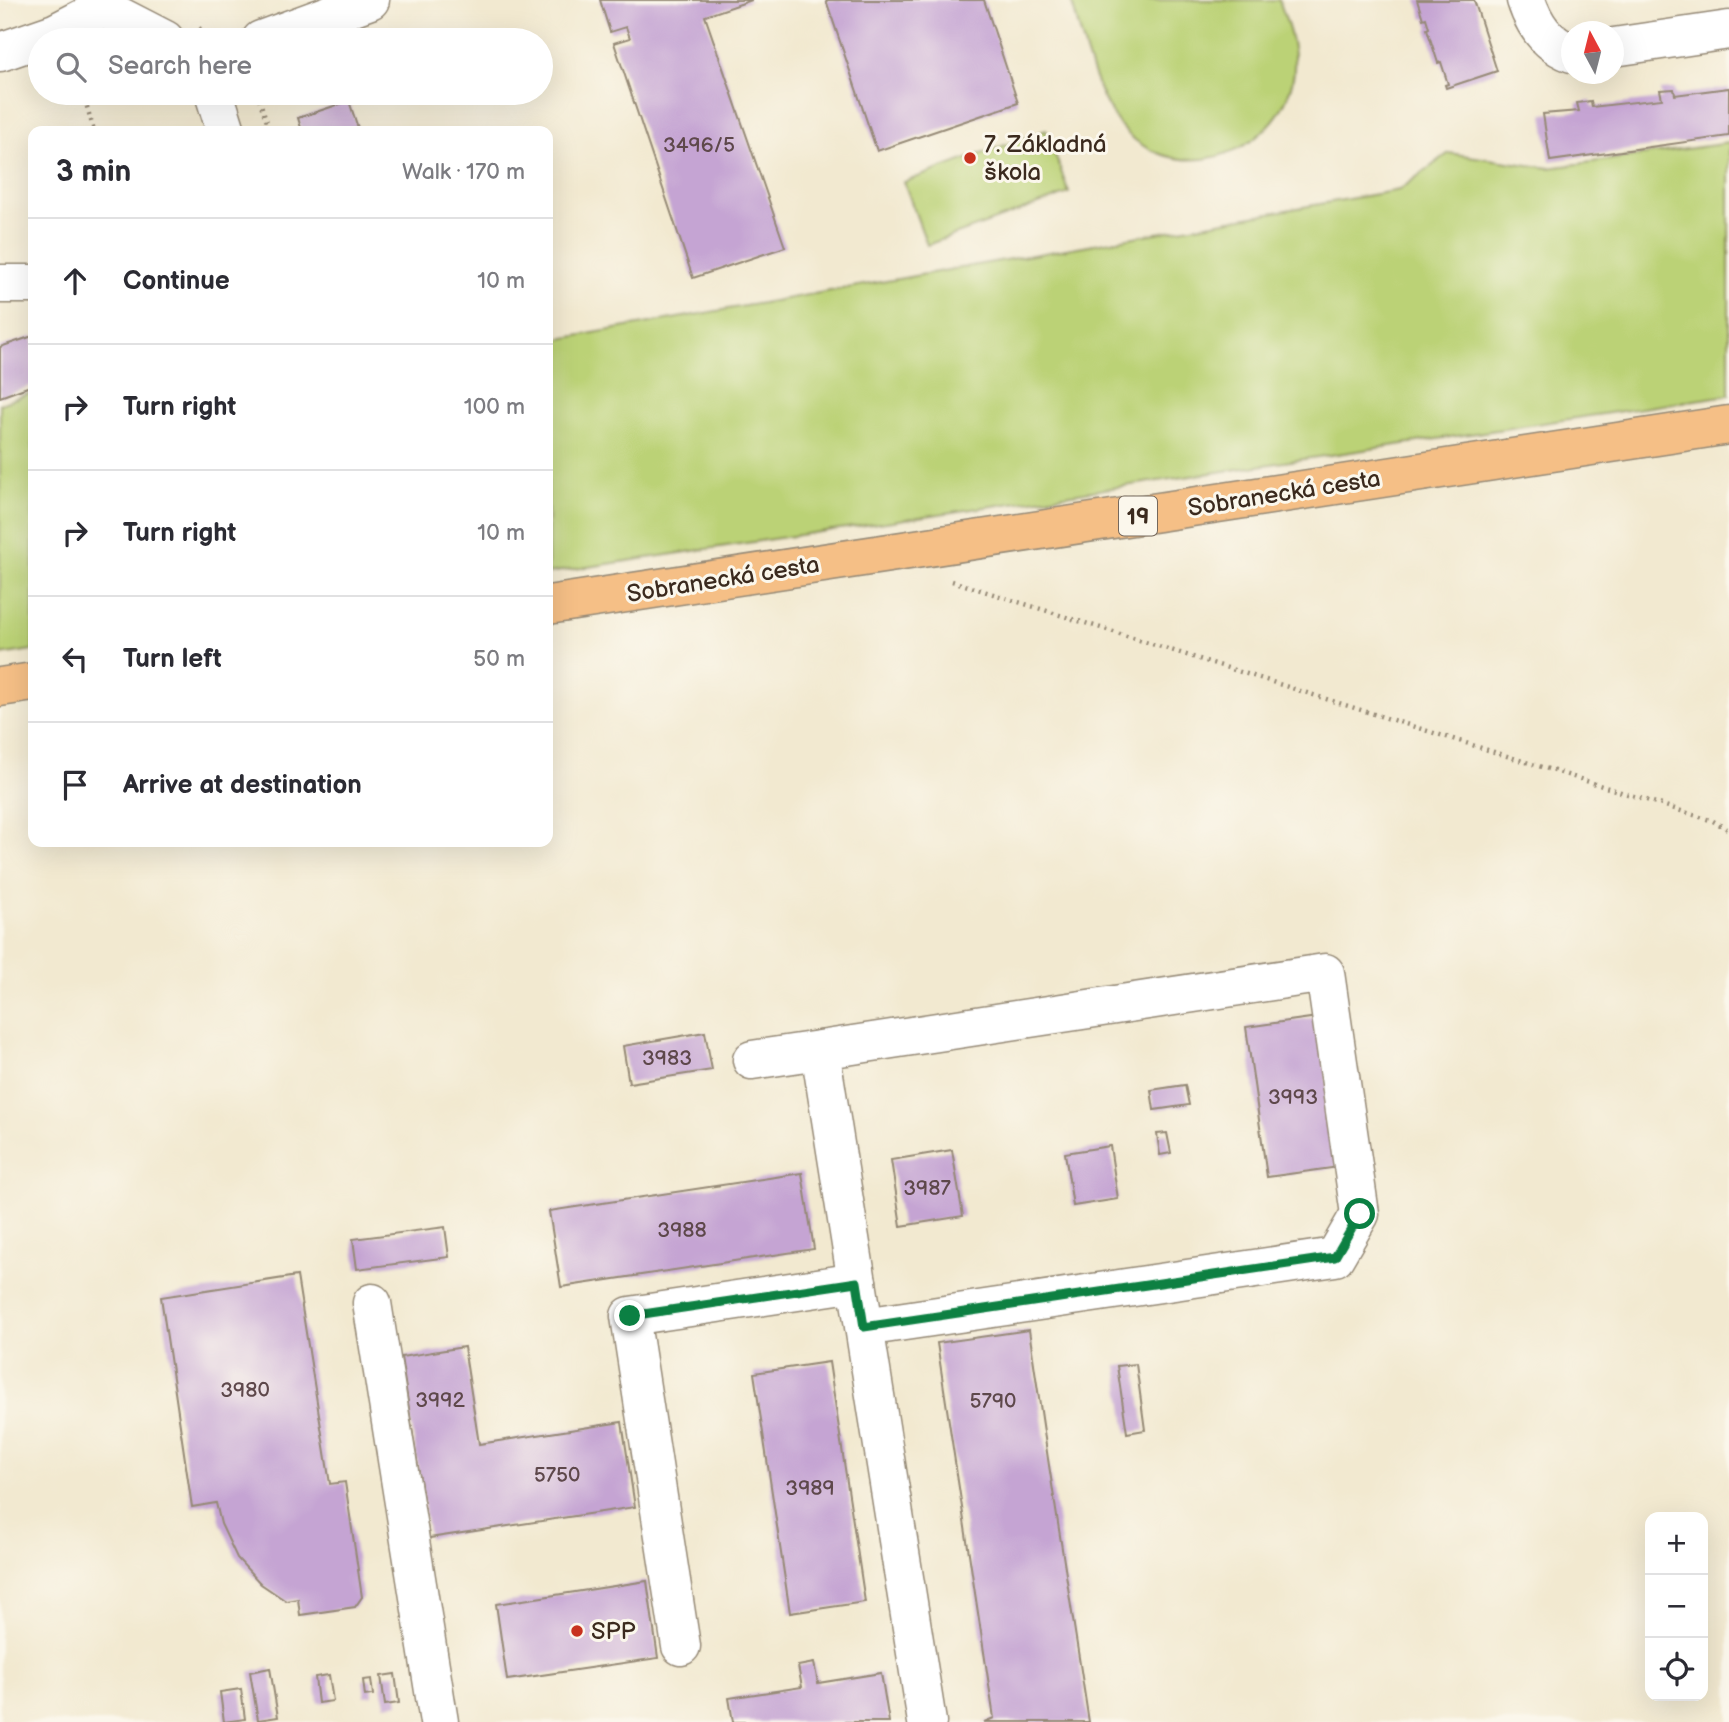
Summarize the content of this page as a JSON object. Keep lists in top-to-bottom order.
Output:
{
  "streets": {
    "main road": ["Sobranecká cesta", "19"]
  },
  "places": ["7. Základná škola", "SPP"],
  "house_numbers": [
    "3496/5",
    "3983",
    "3993",
    "3987",
    "3988",
    "3980",
    "3992",
    "5790",
    "5750",
    "3989"
  ],
  "north": "top",
  "page": {
    "search": "Search here",
    "heading": ["3 min", "Walk · 170 m"],
    "list": [
      ["Continue", "10 m"],
      ["Turn right", "100 m"],
      ["Turn right", "10 m"],
      ["Turn left", "50 m"],
      "Arrive at destination"
    ],
    "map_buttons": ["+", "−"]
  }
}
